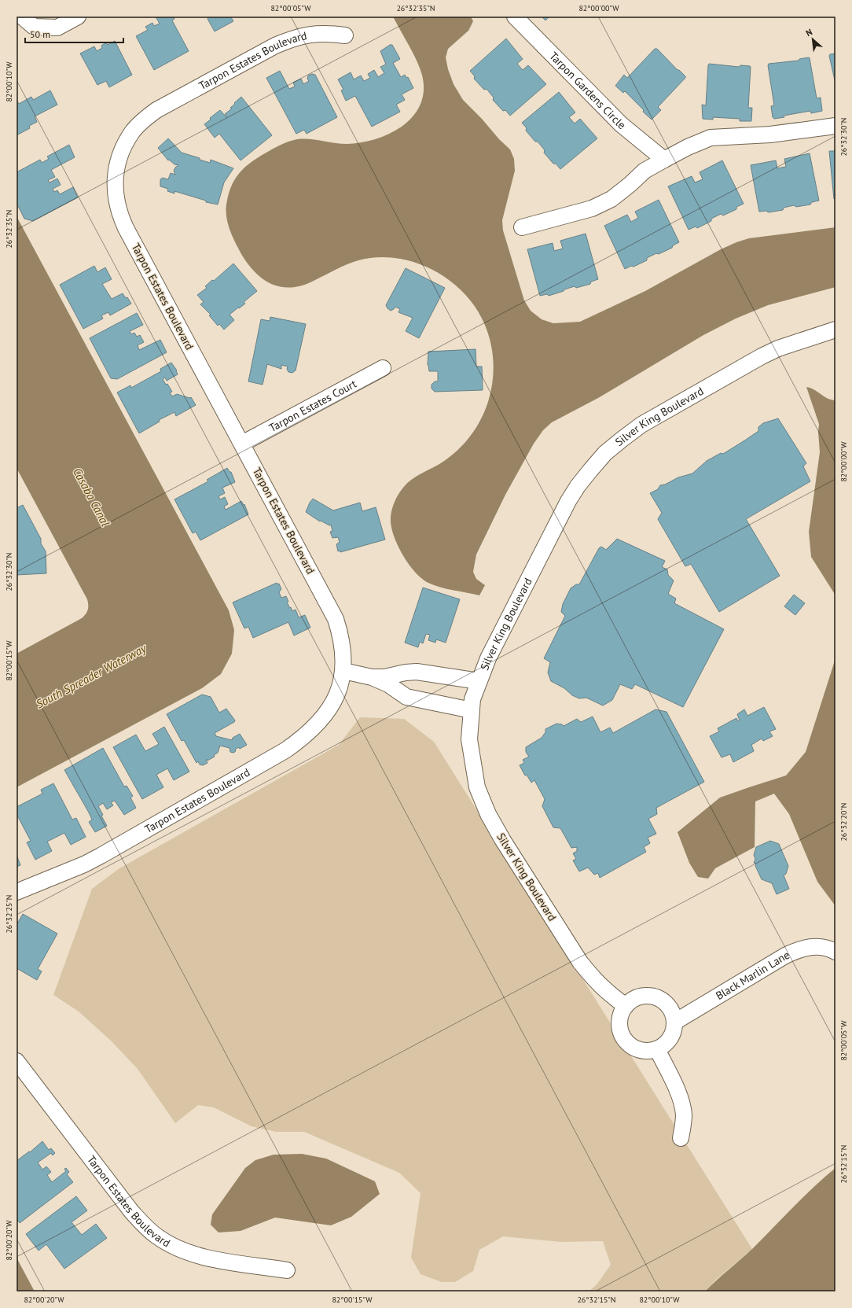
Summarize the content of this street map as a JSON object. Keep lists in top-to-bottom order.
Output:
{
  "streets": {
    "street": [
      "Tarpon Estates Boulevard",
      "Tarpon Gardens Circle",
      "Tarpon Estates Court",
      "Silver King Boulevard",
      "Black Marlin Lane"
    ]
  },
  "crossings": [
    ["Tarpon Estates Boulevard", "Tarpon Estates Court"],
    ["Silver King Boulevard", "Black Marlin Lane"]
  ],
  "water": ["Casaba Canal", "South Spreader Waterway"],
  "scale_bar": "50 m",
  "north": "top left",
  "coordinates": [
    "82°00'05\"W",
    "26°32'35\"N",
    "82°00'00\"W",
    "82°00'10\"W",
    "26°32'30\"N",
    "82°00'15\"W",
    "26°32'20\"N",
    "26°32'25\"N",
    "26°32'15\"N",
    "82°00'20\"W"
  ]
}
